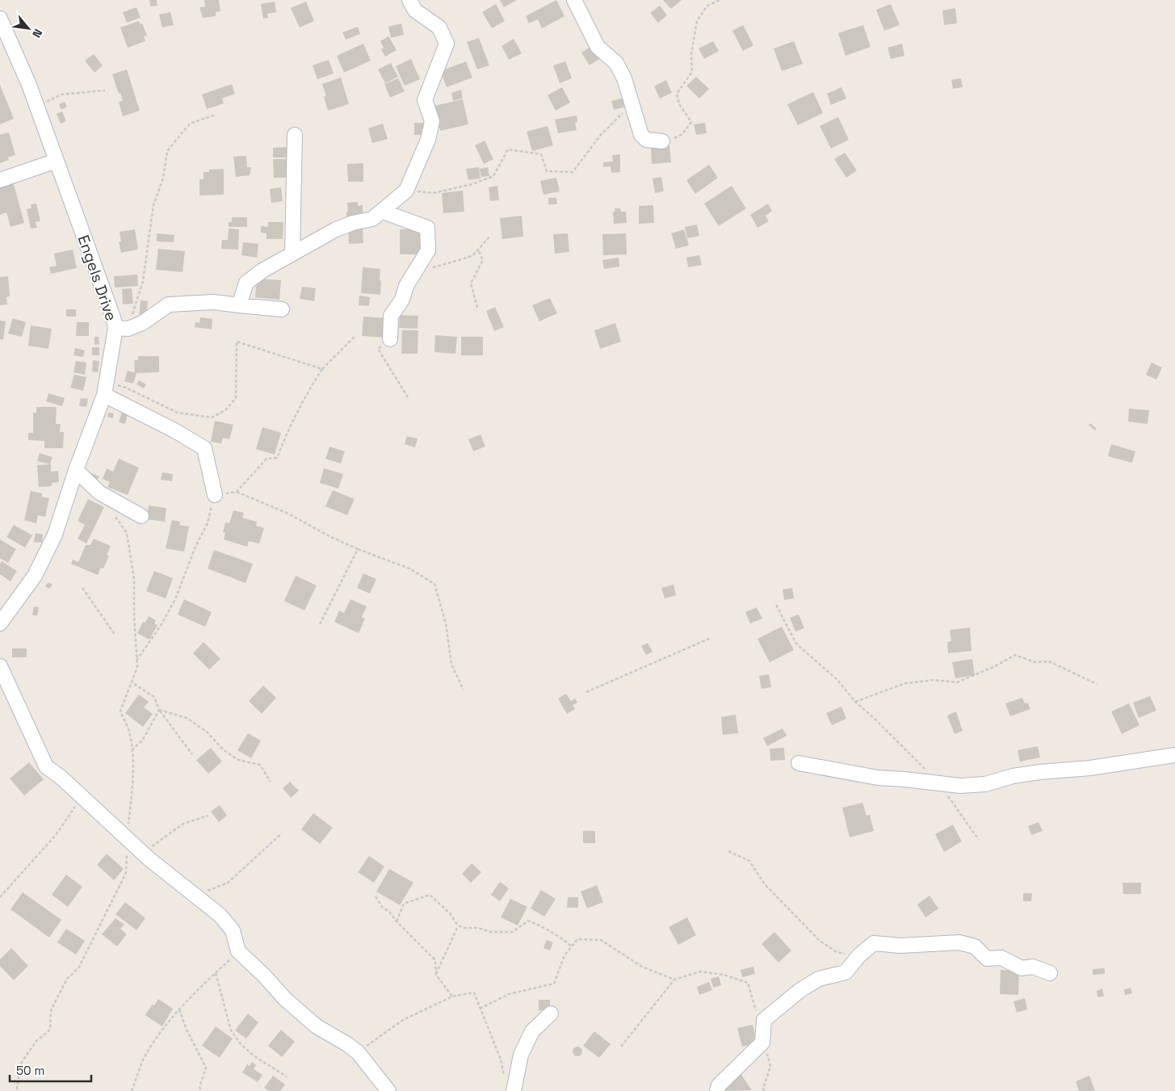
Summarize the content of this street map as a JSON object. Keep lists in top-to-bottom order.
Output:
{
  "streets": {
    "street": ["Engels Drive"]
  },
  "scale_bar": "50 m",
  "north": "bottom right"
}
